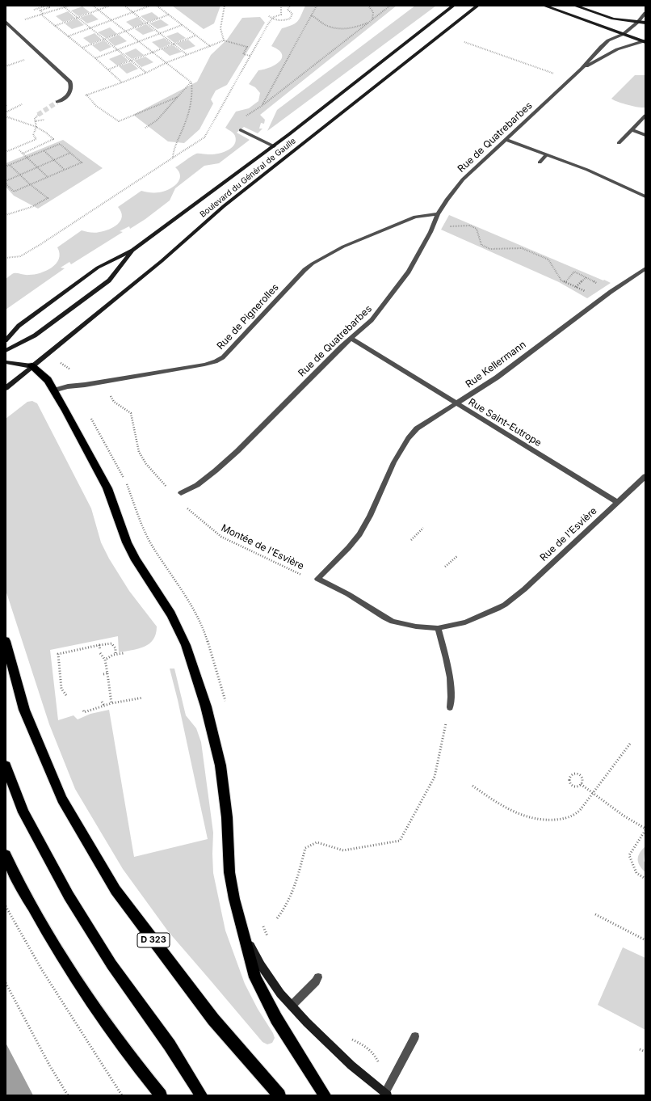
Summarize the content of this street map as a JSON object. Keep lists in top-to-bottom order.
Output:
{
  "streets": {
    "highway": ["D 323"],
    "main road": ["Boulevard du Général de Gaulle"],
    "street": [
      "Rue de Quatrebarbes",
      "Rue de Pignerolles",
      "Rue Kellermann",
      "Rue Saint-Eutrope",
      "Rue de l'Esvière"
    ],
    "path": ["Montée de l'Esvière"]
  },
  "crossings": [
    ["Rue de Quatrebarbes", "Rue de Pignerolles"],
    ["Rue de Quatrebarbes", "Rue Saint-Eutrope"],
    ["Rue Kellermann", "Rue Saint-Eutrope"],
    ["Rue Kellermann", "Rue de l'Esvière"],
    ["Rue Kellermann", "Montée de l'Esvière"],
    ["Rue Saint-Eutrope", "Rue de l'Esvière"],
    ["Rue de l'Esvière", "Montée de l'Esvière"]
  ]
}
